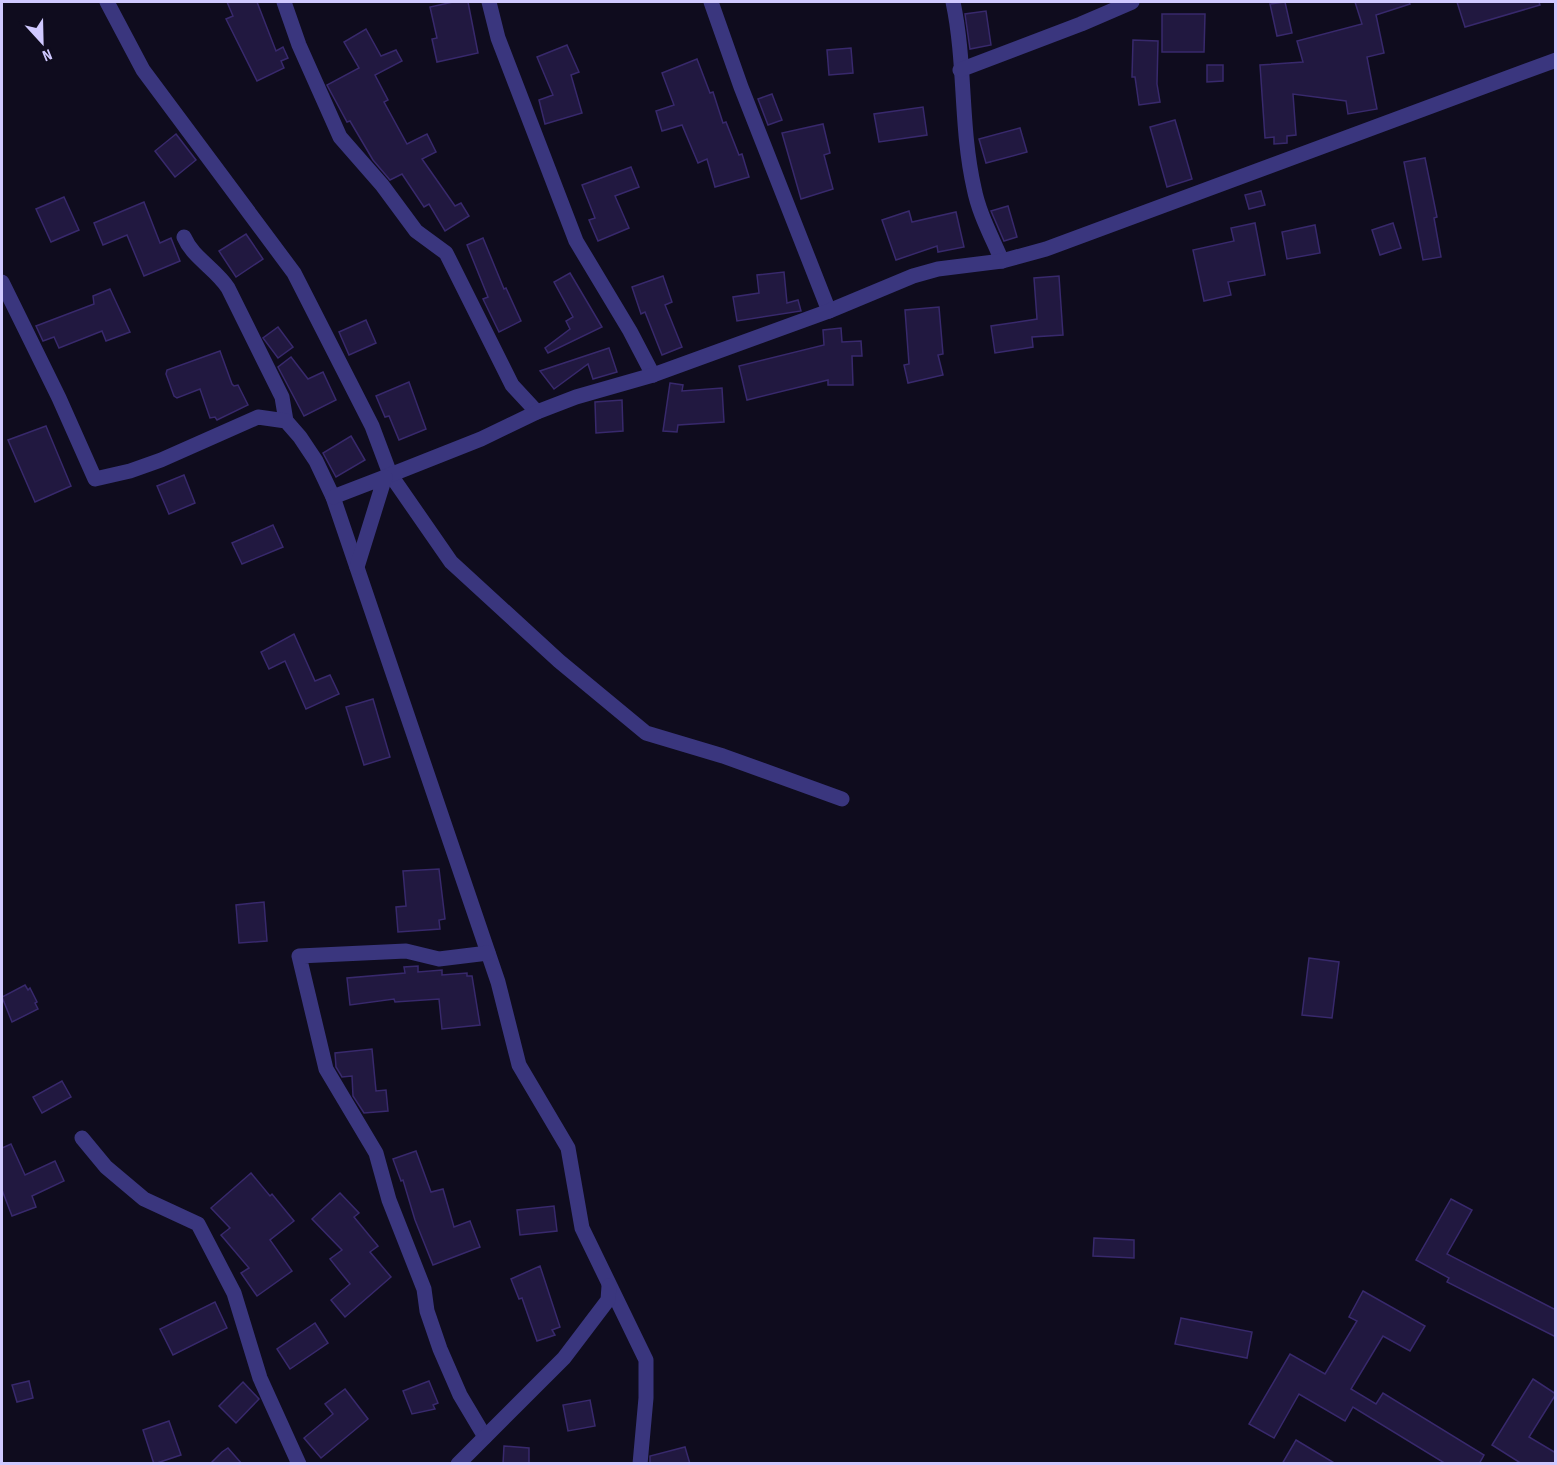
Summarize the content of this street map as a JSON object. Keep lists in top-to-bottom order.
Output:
{
  "north": "bottom"
}
